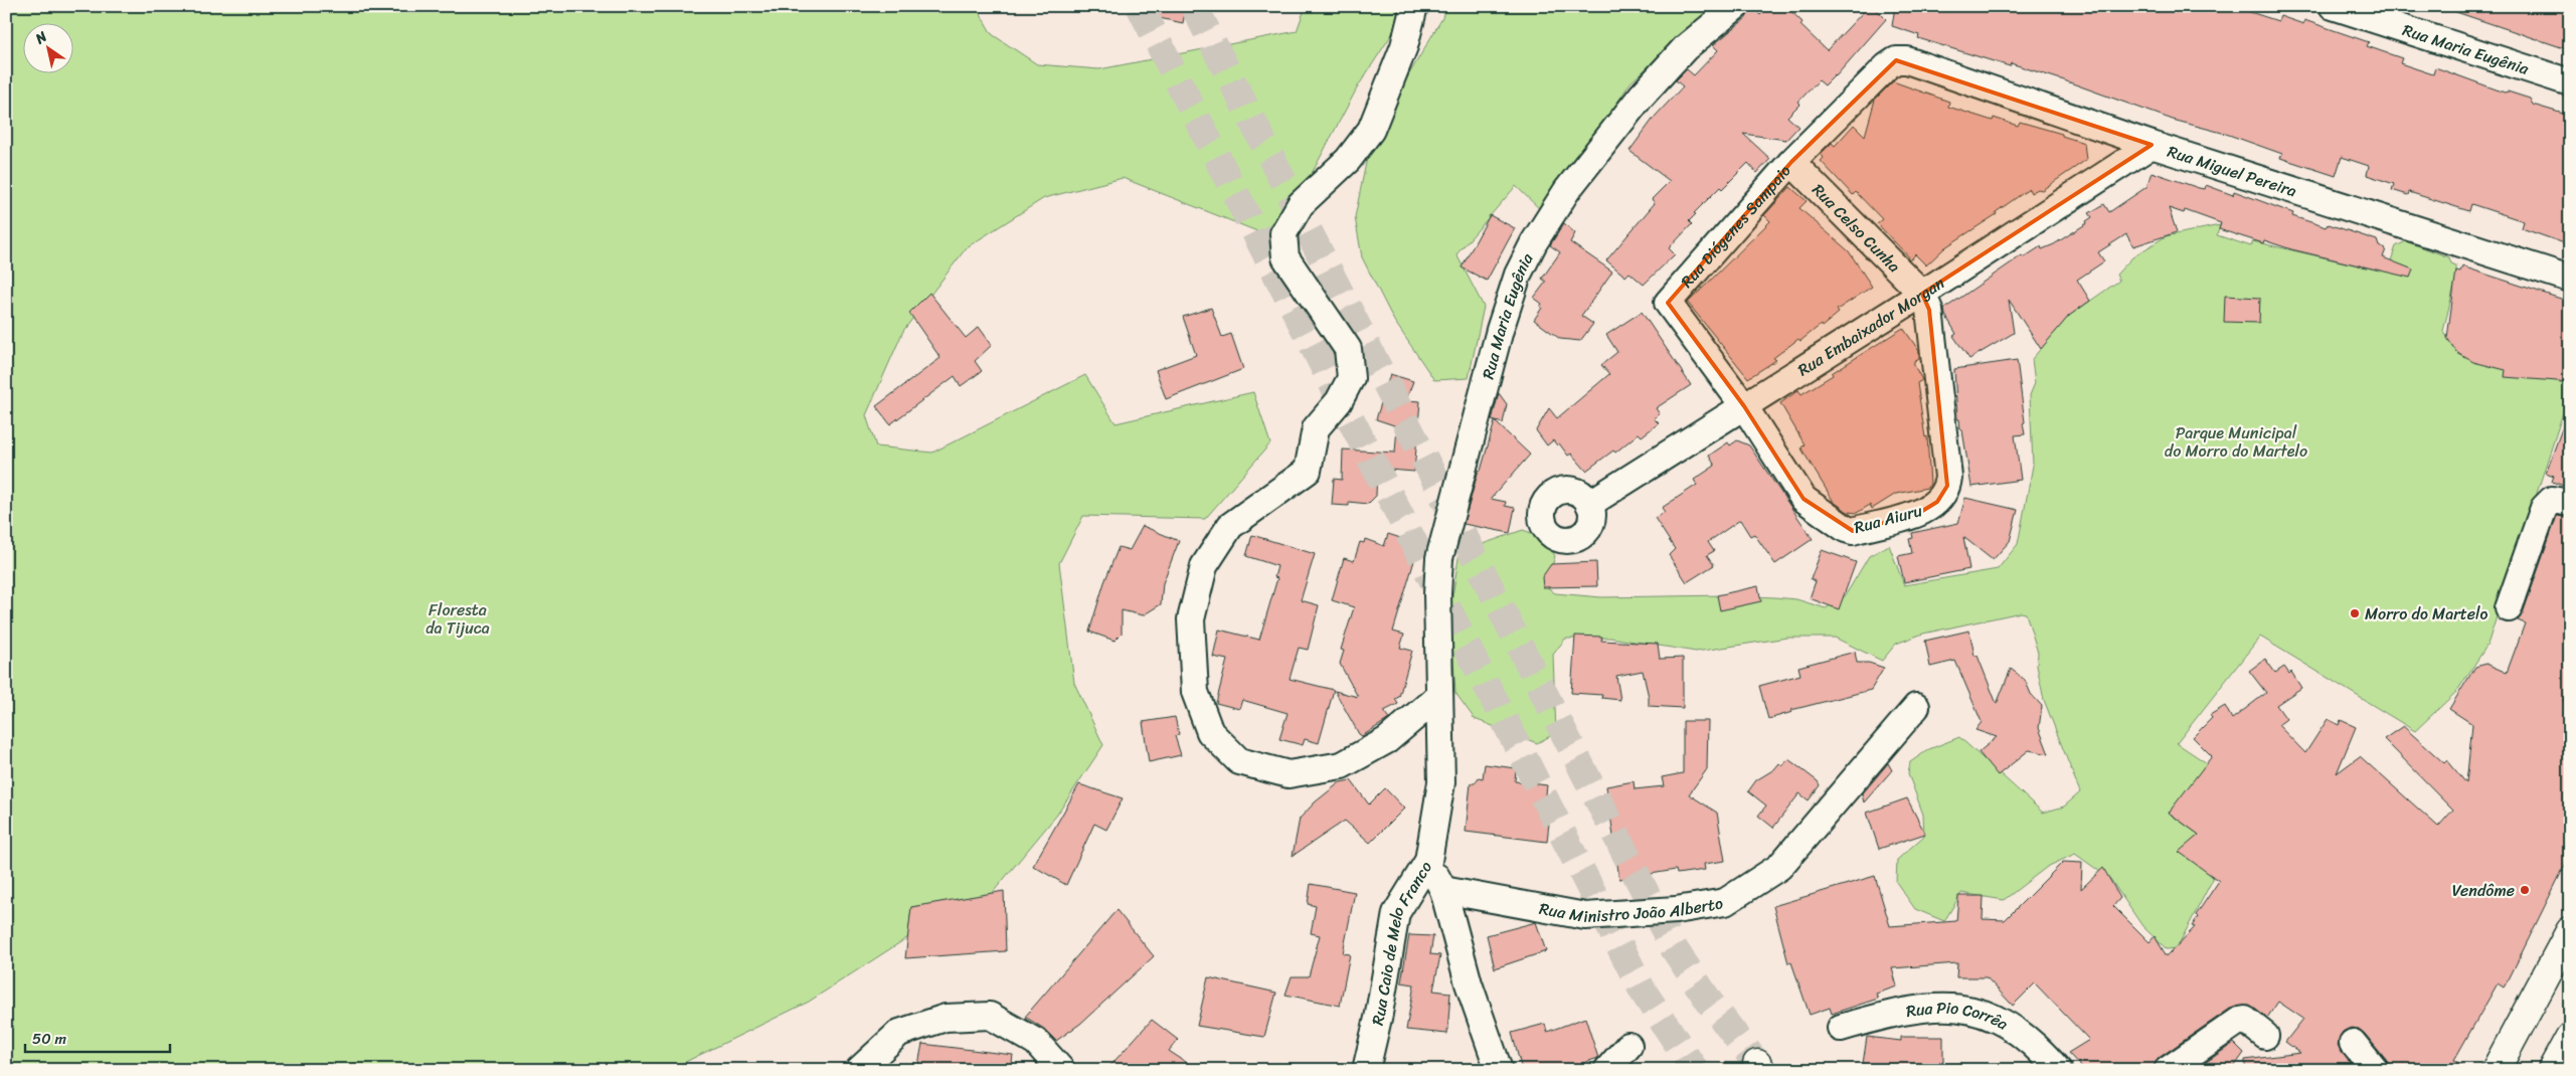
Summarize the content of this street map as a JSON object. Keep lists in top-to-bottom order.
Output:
{
  "streets": {
    "street": [
      "Rua Maria Eugênia",
      "Rua Miguel Pereira",
      "Rua Diógenes Sampaio",
      "Rua Celso Cunha",
      "Rua Embaixador Morgan",
      "Rua Aiuru",
      "Rua Ministro João Alberto",
      "Rua Caio de Melo Franco",
      "Rua Pio Corrêa"
    ]
  },
  "crossings": [
    ["Rua Maria Eugênia", "Rua Caio de Melo Franco"],
    ["Rua Miguel Pereira", "Rua Diógenes Sampaio"],
    ["Rua Miguel Pereira", "Rua Embaixador Morgan"],
    ["Rua Diógenes Sampaio", "Rua Celso Cunha"],
    ["Rua Diógenes Sampaio", "Rua Embaixador Morgan"],
    ["Rua Diógenes Sampaio", "Rua Aiuru"],
    ["Rua Celso Cunha", "Rua Embaixador Morgan"],
    ["Rua Celso Cunha", "Rua Aiuru"],
    ["Rua Embaixador Morgan", "Rua Aiuru"]
  ],
  "parks": ["Parque Municipal do Morro do Martelo", "Floresta da Tijuca"],
  "places": ["Morro do Martelo", "Vendôme"],
  "scale_bar": "50 m",
  "north": "top left"
}
